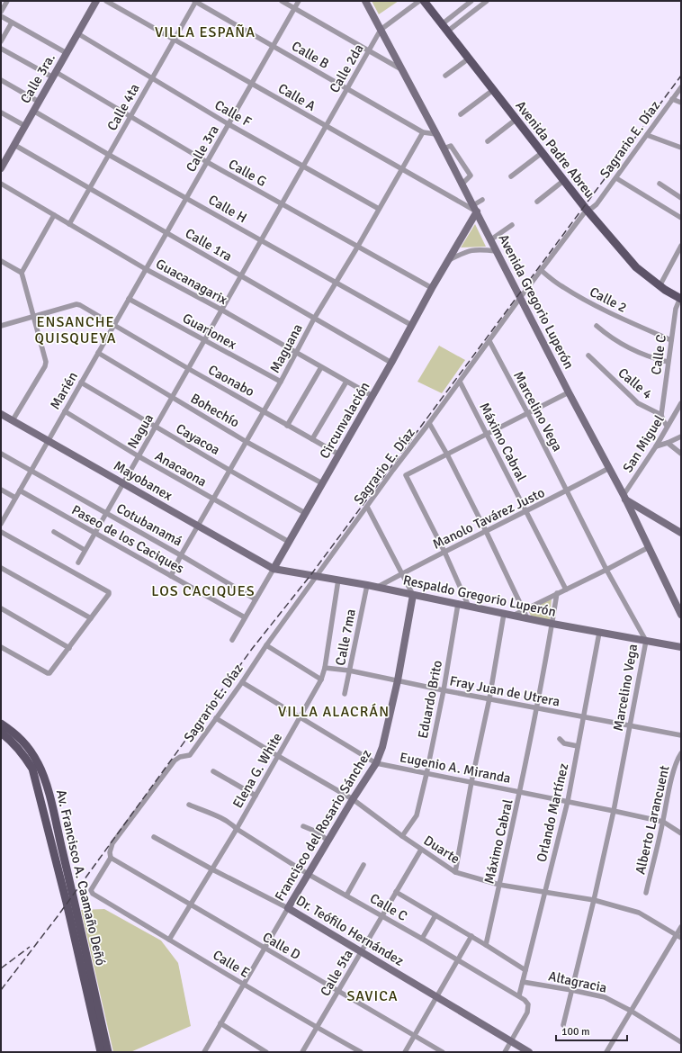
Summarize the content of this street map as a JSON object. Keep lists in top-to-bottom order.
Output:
{
  "streets": {
    "main road": ["Avenida Padre Abreu", "Av. Francisco A. Caamaño Deñó"],
    "street": [
      "Calle B",
      "Calle 2da",
      "Calle 3ra.",
      "Calle A",
      "Calle 4ta",
      "Calle F",
      "Sagrario E. Díaz",
      "Calle 3ra",
      "Calle G",
      "Calle H",
      "Calle 1ra",
      "Guacanagarix",
      "Calle 2",
      "Avenida Gregorio Luperón",
      "Guarionex",
      "Maguana",
      "Calle C",
      "Caonabo",
      "Calle 4",
      "Marién",
      "Bohechío",
      "Marcelino Vega",
      "Circunvalación",
      "Nagua",
      "Cayacoa",
      "Máximo Cabral",
      "San Miguel",
      "Anacaona",
      "Mayobanex",
      "Manolo Tavárez Justo",
      "Cotubanamá",
      "Paseo de los Caciques",
      "Respaldo Gregorio Luperón",
      "Calle 7ma",
      "Fray Juan de Utrera",
      "Eduardo Brito",
      "Eugenio A. Miranda",
      "Elena G. White",
      "Orlando Martínez",
      "Alberto Larancuent",
      "Francisco del Rosario Sánchez",
      "Duarte",
      "Dr. Teófilo Hernández",
      "Calle D",
      "Calle E",
      "Calle 5ta",
      "Altagracia"
    ]
  },
  "crossings": [
    ["Calle B", "Calle 2da"],
    ["Calle B", "Calle 4ta"],
    ["Calle B", "Calle 3ra"],
    ["Calle B", "Avenida Gregorio Luperón"],
    ["Calle B", "Maguana"],
    ["Calle 2da", "Calle A"],
    ["Calle 2da", "Calle F"],
    ["Calle 2da", "Calle G"],
    ["Calle 2da", "Calle H"],
    ["Calle 2da", "Calle 1ra"],
    ["Calle 2da", "Guacanagarix"],
    ["Calle 2da", "Avenida Gregorio Luperón"],
    ["Calle 2da", "Nagua"],
    ["Calle 3ra.", "Calle F"],
    ["Calle 3ra.", "Calle G"],
    ["Calle 3ra.", "Calle H"],
    ["Calle 3ra.", "Calle 1ra"],
    ["Calle A", "Calle 4ta"],
    ["Calle A", "Calle 3ra"],
    ["Calle A", "Avenida Gregorio Luperón"],
    ["Calle A", "Maguana"],
    ["Calle A", "Circunvalación"],
    ["Calle 4ta", "Calle F"],
    ["Calle 4ta", "Calle G"],
    ["Calle 4ta", "Calle H"],
    ["Calle 4ta", "Calle 1ra"],
    ["Calle 4ta", "Guacanagarix"],
    ["Calle F", "Calle 3ra"],
    ["Calle F", "Maguana"],
    ["Sagrario E. Díaz", "Avenida Padre Abreu"],
    ["Sagrario E. Díaz", "Calle 2"],
    ["Sagrario E. Díaz", "Avenida Gregorio Luperón"],
    ["Sagrario E. Díaz", "Marcelino Vega"],
    ["Sagrario E. Díaz", "Máximo Cabral"],
    ["Sagrario E. Díaz", "Respaldo Gregorio Luperón"],
    ["Sagrario E. Díaz", "Eugenio A. Miranda"],
    ["Sagrario E. Díaz", "Duarte"],
    ["Sagrario E. Díaz", "Calle D"],
    ["Sagrario E. Díaz", "Calle E"],
    ["Calle 3ra", "Calle G"],
    ["Calle 3ra", "Calle H"],
    ["Calle 3ra", "Calle 1ra"],
    ["Calle 3ra", "Guacanagarix"],
    ["Calle 3ra", "Marién"],
    ["Avenida Padre Abreu", "Calle C"],
    ["Calle G", "Maguana"],
    ["Calle G", "Circunvalación"],
    ["Calle H", "Maguana"],
    ["Calle H", "Circunvalación"],
    ["Calle 1ra", "Maguana"],
    ["Calle 1ra", "Circunvalación"],
    ["Guacanagarix", "Maguana"],
    ["Guacanagarix", "Marién"],
    ["Guacanagarix", "Circunvalación"],
    ["Guacanagarix", "Nagua"],
    ["Calle 2", "Calle C"],
    ["Avenida Gregorio Luperón", "Circunvalación"],
    ["Avenida Gregorio Luperón", "San Miguel"],
    ["Avenida Gregorio Luperón", "Manolo Tavárez Justo"],
    ["Guarionex", "Maguana"],
    ["Guarionex", "Marién"],
    ["Guarionex", "Nagua"],
    ["Maguana", "Caonabo"],
    ["Maguana", "Bohechío"],
    ["Maguana", "Cayacoa"],
    ["Maguana", "Anacaona"],
    ["Maguana", "Mayobanex"],
    ["Maguana", "Cotubanamá"],
    ["Maguana", "Paseo de los Caciques"],
    ["Calle C", "Calle 4"],
    ["Calle C", "Elena G. White"],
    ["Calle C", "Orlando Martínez"],
    ["Calle C", "Francisco del Rosario Sánchez"],
    ["Calle C", "Dr. Teófilo Hernández"],
    ["Calle C", "Calle 5ta"],
    ["Caonabo", "Marién"],
    ["Caonabo", "Circunvalación"],
    ["Caonabo", "Nagua"],
    ["Marién", "Bohechío"],
    ["Marién", "Cayacoa"],
    ["Marién", "Anacaona"],
    ["Marién", "Mayobanex"],
    ["Marién", "Cotubanamá"],
    ["Marién", "Paseo de los Caciques"],
    ["Bohechío", "Circunvalación"],
    ["Bohechío", "Nagua"],
    ["Marcelino Vega", "Manolo Tavárez Justo"],
    ["Marcelino Vega", "Respaldo Gregorio Luperón"],
    ["Marcelino Vega", "Fray Juan de Utrera"],
    ["Marcelino Vega", "Eugenio A. Miranda"],
    ["Marcelino Vega", "Duarte"],
    ["Marcelino Vega", "Altagracia"],
    ["Circunvalación", "Cayacoa"],
    ["Circunvalación", "Anacaona"],
    ["Circunvalación", "Mayobanex"],
    ["Circunvalación", "Cotubanamá"],
    ["Circunvalación", "Paseo de los Caciques"],
    ["Circunvalación", "Respaldo Gregorio Luperón"],
    ["Nagua", "Cayacoa"],
    ["Nagua", "Anacaona"],
    ["Nagua", "Mayobanex"],
    ["Nagua", "Cotubanamá"],
    ["Nagua", "Paseo de los Caciques"],
    ["Máximo Cabral", "Manolo Tavárez Justo"],
    ["Máximo Cabral", "Respaldo Gregorio Luperón"],
    ["Máximo Cabral", "Fray Juan de Utrera"],
    ["Máximo Cabral", "Eugenio A. Miranda"],
    ["Máximo Cabral", "Duarte"],
    ["Mayobanex", "Respaldo Gregorio Luperón"],
    ["Manolo Tavárez Justo", "Respaldo Gregorio Luperón"],
    ["Respaldo Gregorio Luperón", "Calle 7ma"],
    ["Respaldo Gregorio Luperón", "Eduardo Brito"],
    ["Respaldo Gregorio Luperón", "Elena G. White"],
    ["Respaldo Gregorio Luperón", "Orlando Martínez"],
    ["Respaldo Gregorio Luperón", "Francisco del Rosario Sánchez"],
    ["Calle 7ma", "Fray Juan de Utrera"],
    ["Fray Juan de Utrera", "Eduardo Brito"],
    ["Fray Juan de Utrera", "Elena G. White"],
    ["Fray Juan de Utrera", "Orlando Martínez"],
    ["Fray Juan de Utrera", "Francisco del Rosario Sánchez"],
    ["Eduardo Brito", "Eugenio A. Miranda"],
    ["Eduardo Brito", "Duarte"],
    ["Eugenio A. Miranda", "Elena G. White"],
    ["Eugenio A. Miranda", "Orlando Martínez"],
    ["Eugenio A. Miranda", "Alberto Larancuent"],
    ["Eugenio A. Miranda", "Francisco del Rosario Sánchez"],
    ["Elena G. White", "Duarte"],
    ["Elena G. White", "Dr. Teófilo Hernández"],
    ["Elena G. White", "Calle D"],
    ["Elena G. White", "Calle E"],
    ["Orlando Martínez", "Duarte"],
    ["Orlando Martínez", "Altagracia"],
    ["Francisco del Rosario Sánchez", "Duarte"],
    ["Francisco del Rosario Sánchez", "Dr. Teófilo Hernández"],
    ["Francisco del Rosario Sánchez", "Calle D"],
    ["Francisco del Rosario Sánchez", "Calle E"],
    ["Duarte", "Calle 5ta"],
    ["Dr. Teófilo Hernández", "Calle 5ta"],
    ["Calle D", "Calle 5ta"],
    ["Calle E", "Calle 5ta"]
  ],
  "districts": [
    "VILLA ESPAÑA",
    "ENSANCHE QUISQUEYA",
    "LOS CACIQUES",
    "VILLA ALACRÁN",
    "SAVICA"
  ],
  "scale_bar": "100 m"
}
